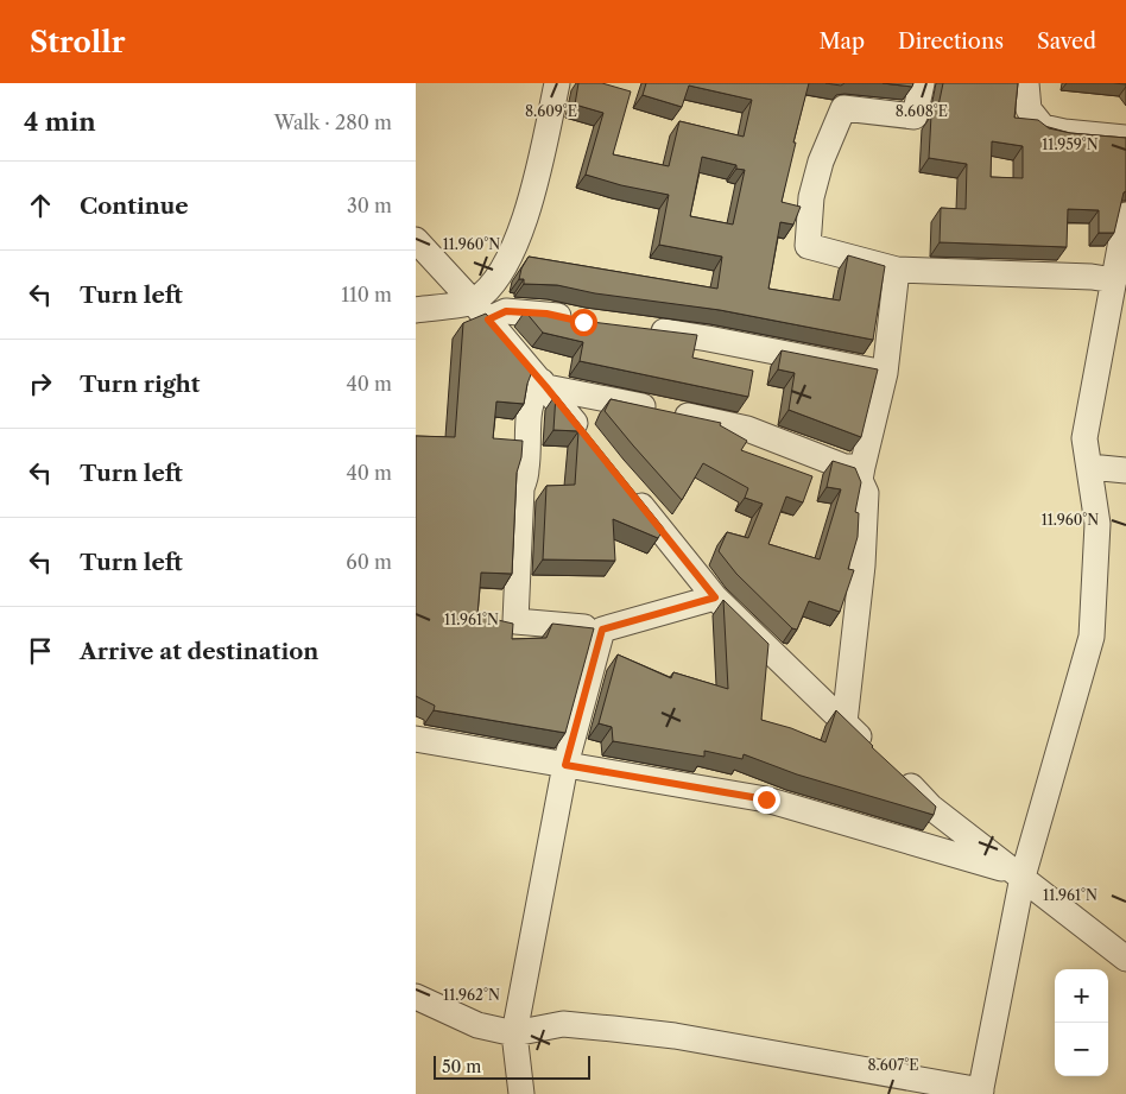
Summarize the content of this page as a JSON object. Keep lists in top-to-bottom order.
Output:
{
  "scale_bar": "50 m",
  "page": {
    "header": "Strollr",
    "nav": ["Map", "Directions", "Saved"],
    "heading": ["4 min", "Walk · 280 m"],
    "list": [
      ["Continue", "30 m"],
      ["Turn left", "110 m"],
      ["Turn right", "40 m"],
      ["Turn left", "40 m"],
      ["Turn left", "60 m"],
      "Arrive at destination"
    ],
    "map_buttons": ["+", "−"],
    "scale": "50 m"
  },
  "coordinates": [
    "8.609°E",
    "8.608°E",
    "11.959°N",
    "11.960°N",
    "11.961°N",
    "11.962°N",
    "8.607°E"
  ]
}
